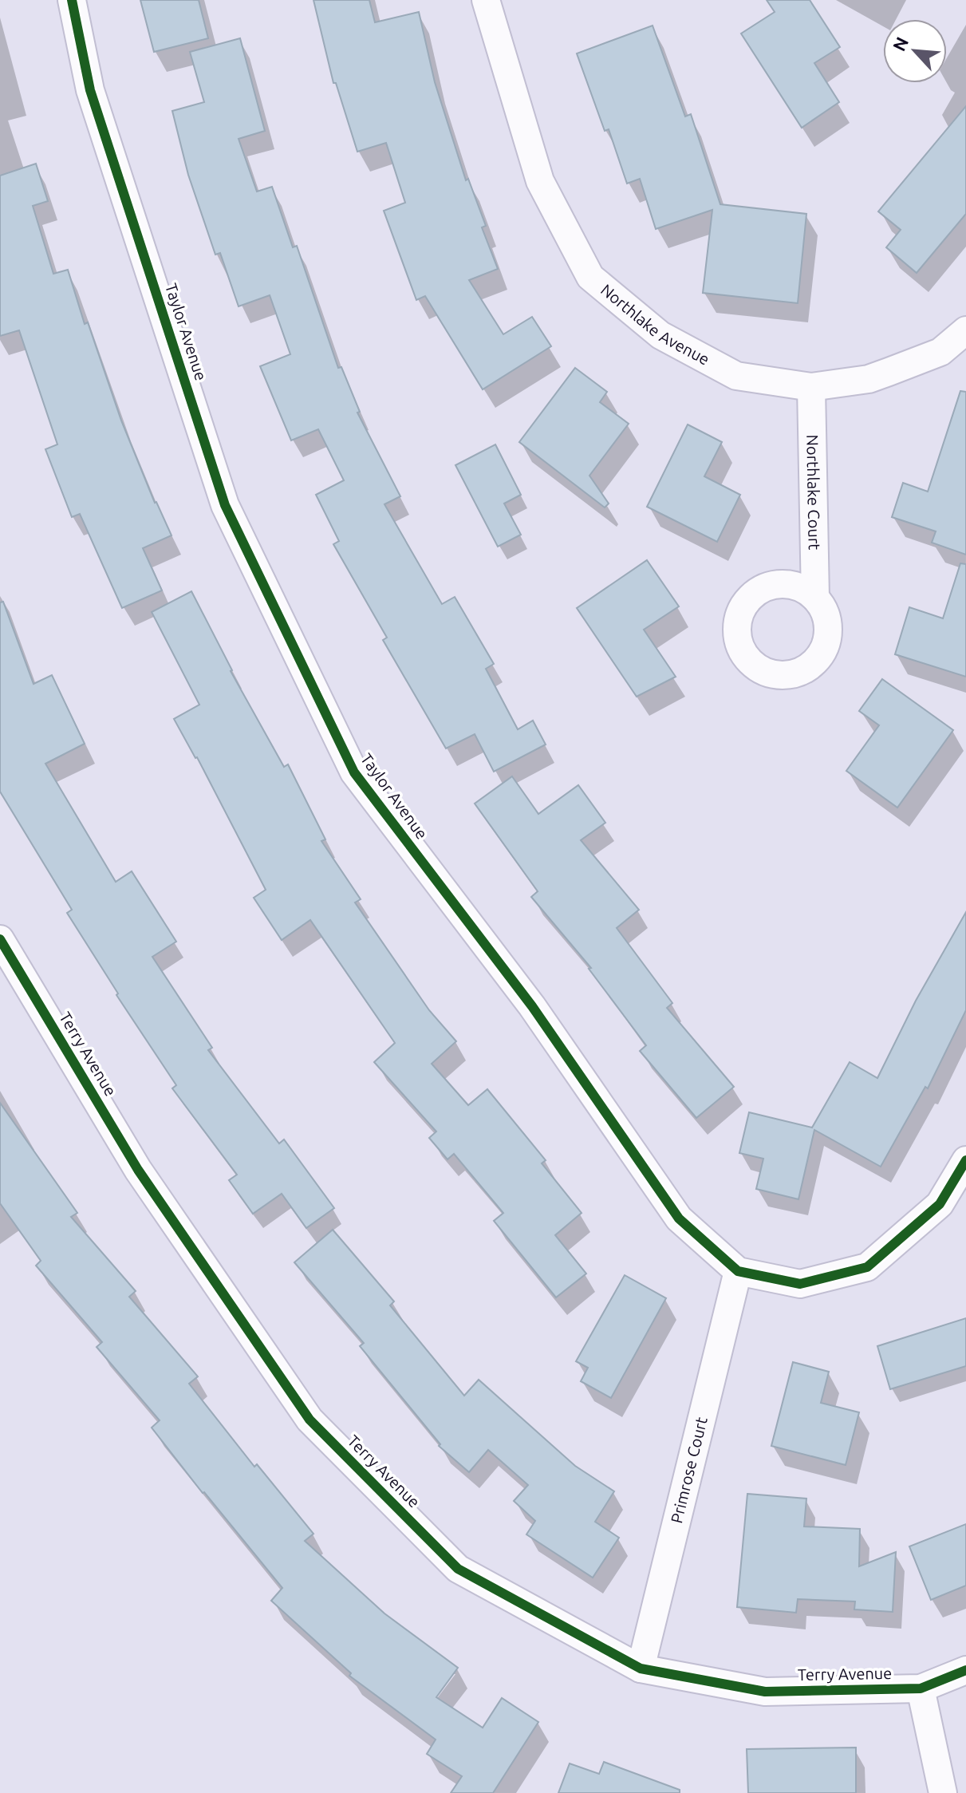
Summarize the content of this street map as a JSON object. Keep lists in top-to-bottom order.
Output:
{
  "streets": {
    "street": [
      "Northlake Avenue",
      "Taylor Avenue",
      "Northlake Court",
      "Terry Avenue",
      "Primrose Court"
    ]
  },
  "crossings": [
    ["Northlake Avenue", "Northlake Court"],
    ["Taylor Avenue", "Primrose Court"],
    ["Terry Avenue", "Primrose Court"]
  ],
  "north": "top left"
}
